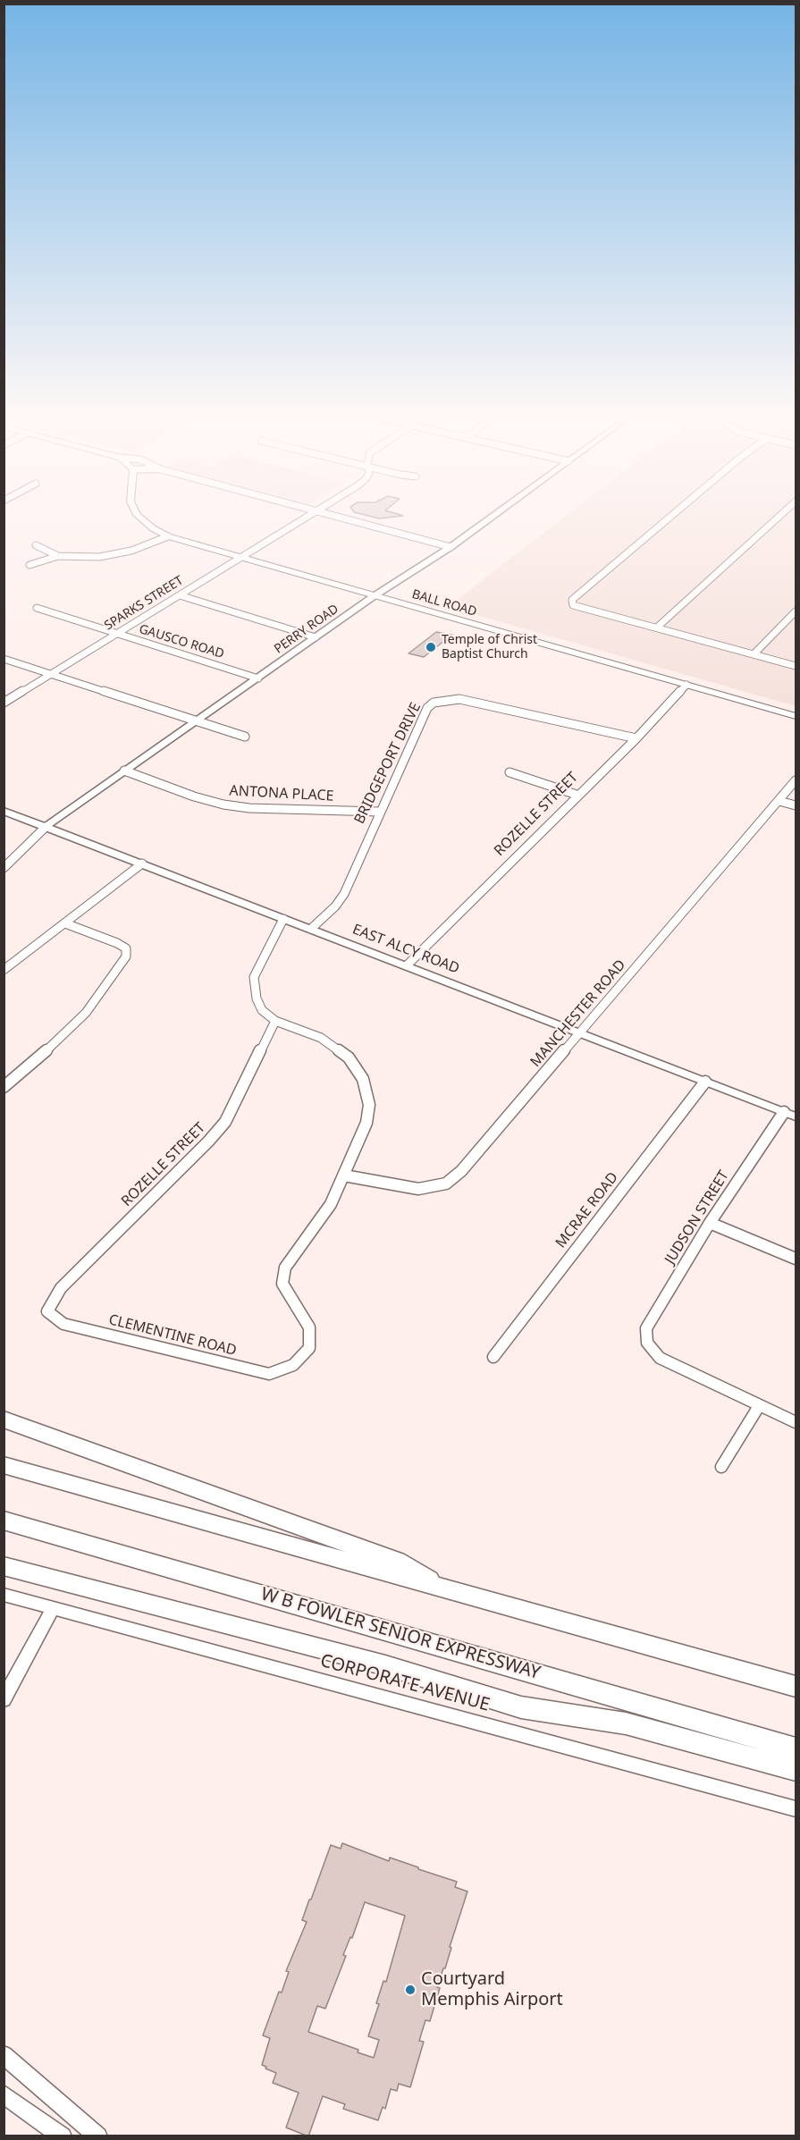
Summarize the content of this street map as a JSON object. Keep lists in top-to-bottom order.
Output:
{
  "streets": {
    "highway": ["W B FOWLER SENIOR EXPRESSWAY"],
    "main road": ["BALL ROAD"],
    "street": [
      "SPARKS STREET",
      "PERRY ROAD",
      "GAUSCO ROAD",
      "BRIDGEPORT DRIVE",
      "ANTONA PLACE",
      "ROZELLE STREET",
      "EAST ALCY ROAD",
      "MANCHESTER ROAD",
      "MCRAE ROAD",
      "JUDSON STREET",
      "CLEMENTINE ROAD",
      "CORPORATE AVENUE"
    ]
  },
  "crossings": [
    ["SPARKS STREET", "BALL ROAD"],
    ["SPARKS STREET", "GAUSCO ROAD"],
    ["BALL ROAD", "PERRY ROAD"],
    ["BALL ROAD", "ROZELLE STREET"],
    ["PERRY ROAD", "GAUSCO ROAD"],
    ["PERRY ROAD", "ANTONA PLACE"],
    ["PERRY ROAD", "EAST ALCY ROAD"],
    ["BRIDGEPORT DRIVE", "ANTONA PLACE"],
    ["BRIDGEPORT DRIVE", "ROZELLE STREET"],
    ["BRIDGEPORT DRIVE", "EAST ALCY ROAD"],
    ["ROZELLE STREET", "EAST ALCY ROAD"],
    ["ROZELLE STREET", "CLEMENTINE ROAD"],
    ["EAST ALCY ROAD", "MANCHESTER ROAD"],
    ["EAST ALCY ROAD", "MCRAE ROAD"],
    ["EAST ALCY ROAD", "JUDSON STREET"],
    ["MANCHESTER ROAD", "CLEMENTINE ROAD"]
  ],
  "places": ["Temple of Christ Baptist Church", "Courtyard Memphis Airport"]
}
